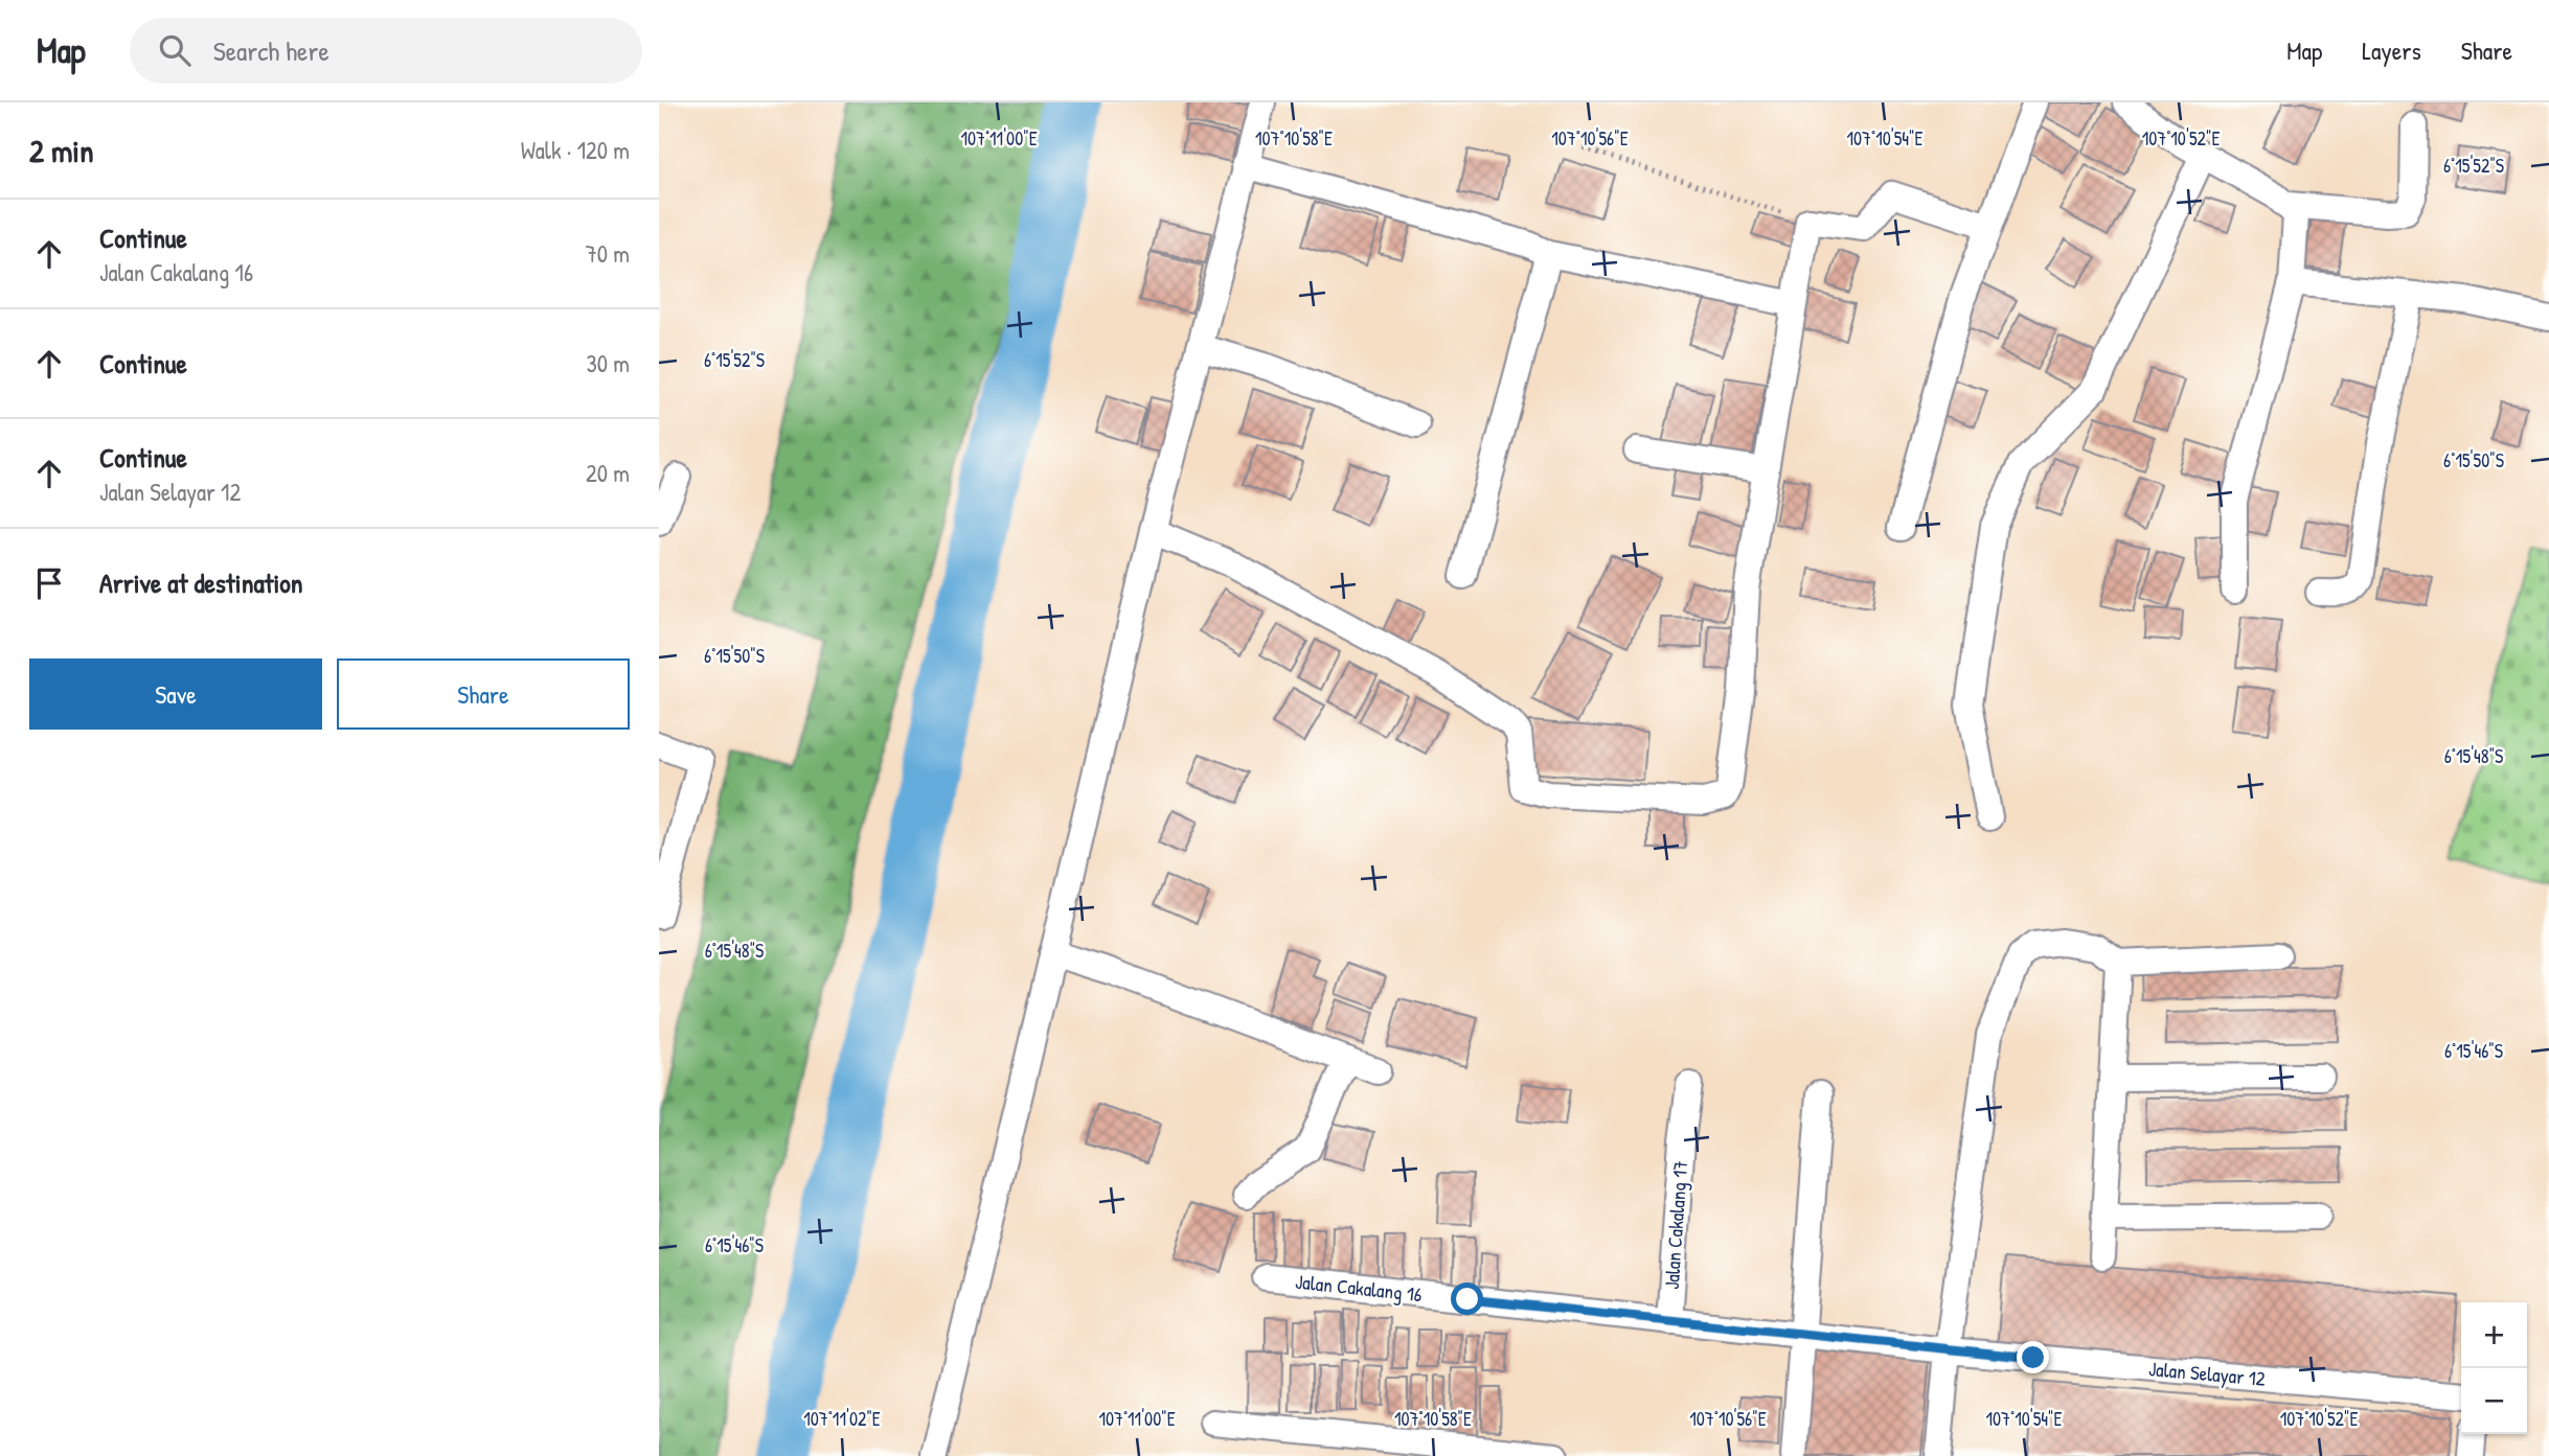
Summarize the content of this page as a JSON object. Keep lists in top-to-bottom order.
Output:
{
  "streets": {
    "street": ["Jalan Cakalang 17", "Jalan Cakalang 16", "Jalan Selayar 12"]
  },
  "crossings": [
    ["Jalan Cakalang 17", "Jalan Cakalang 16"],
    ["Jalan Cakalang 16", "Jalan Selayar 12"]
  ],
  "page": {
    "header": "Map",
    "search": "Search here",
    "nav": ["Map", "Layers", "Share"],
    "heading": ["2 min", "Walk · 120 m"],
    "list": [
      ["Continue", "Jalan Cakalang 16", "70 m"],
      ["Continue", "30 m"],
      ["Continue", "Jalan Selayar 12", "20 m"],
      "Arrive at destination"
    ],
    "buttons": ["Save", "Share"],
    "map_buttons": ["+", "−"]
  },
  "coordinates": [
    "107°11'00\"E",
    "107°10'58\"E",
    "107°10'56\"E",
    "107°10'54\"E",
    "107°10'52\"E",
    "6°15'52\"S",
    "6°15'50\"S",
    "6°15'48\"S",
    "6°15'46\"S",
    "107°11'02\"E"
  ]
}
